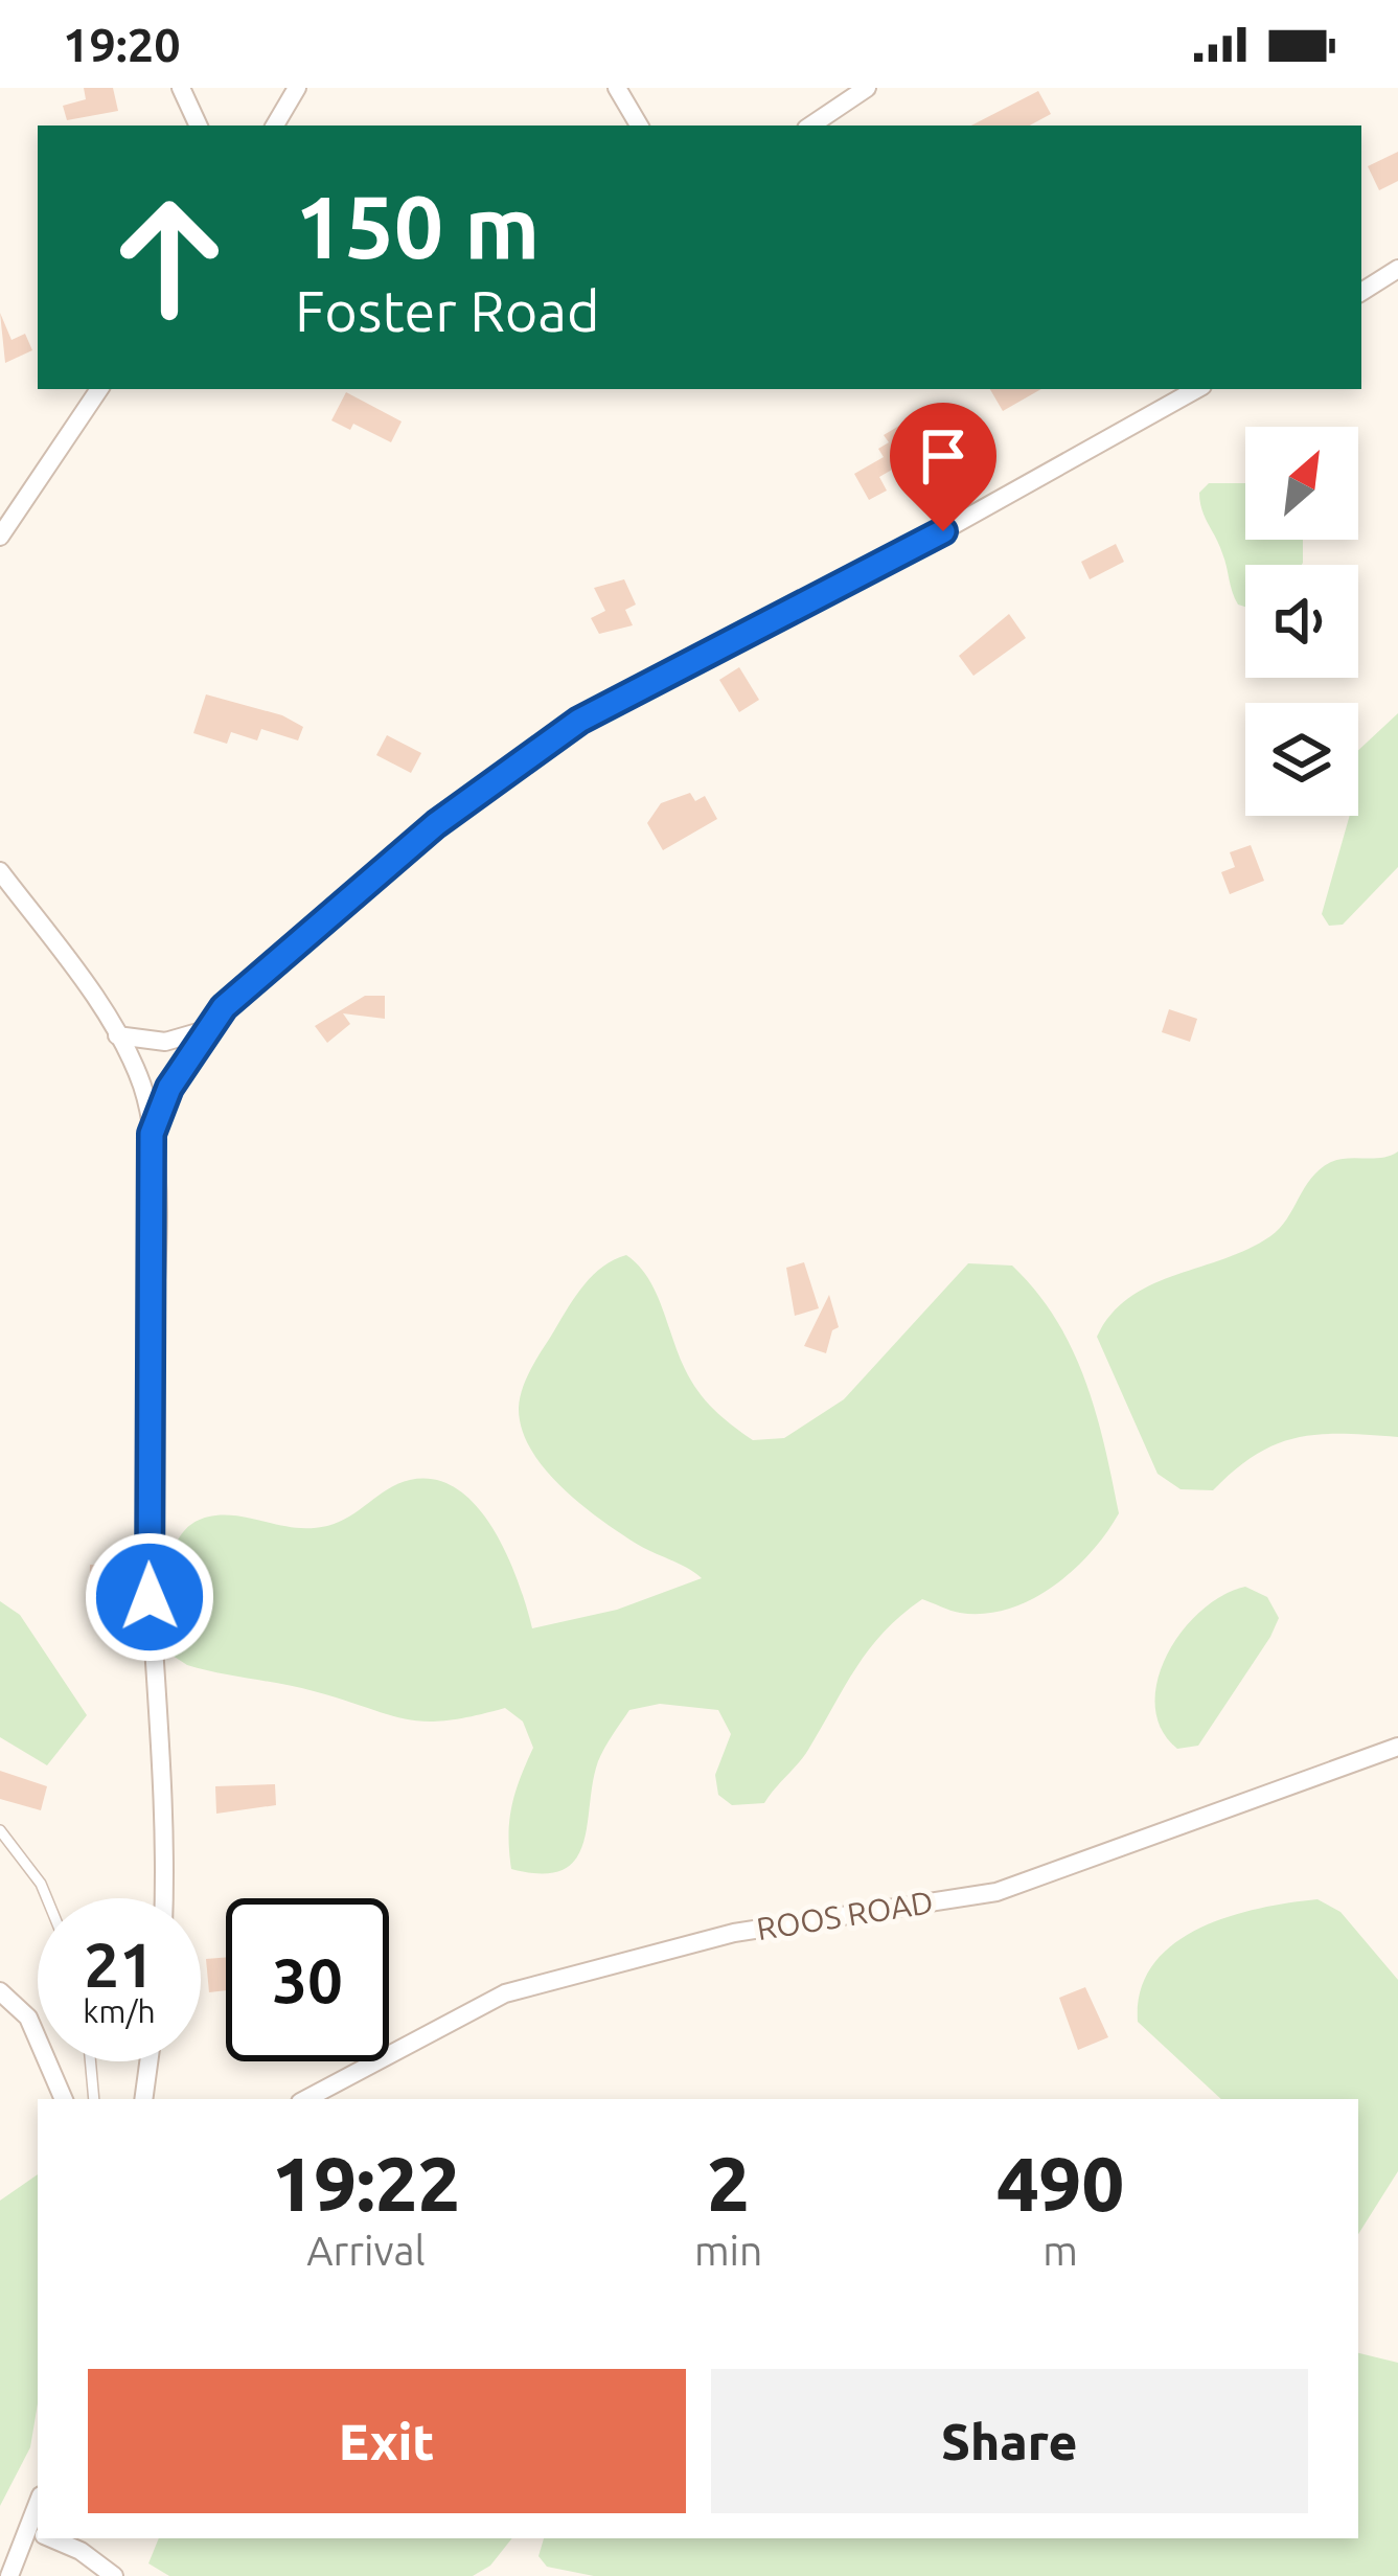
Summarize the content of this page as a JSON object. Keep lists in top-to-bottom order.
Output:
{
  "streets": {
    "street": ["ROOS ROAD"]
  },
  "north": "top right",
  "page": {
    "status": "19:20",
    "turn": ["150 m", "Foster Road"],
    "speed": "21 km/h",
    "limit": "30",
    "eta": [
      "19:22",
      "Arrival",
      "2",
      "min",
      "490",
      "m"
    ],
    "buttons": ["Exit", "Share"]
  }
}
